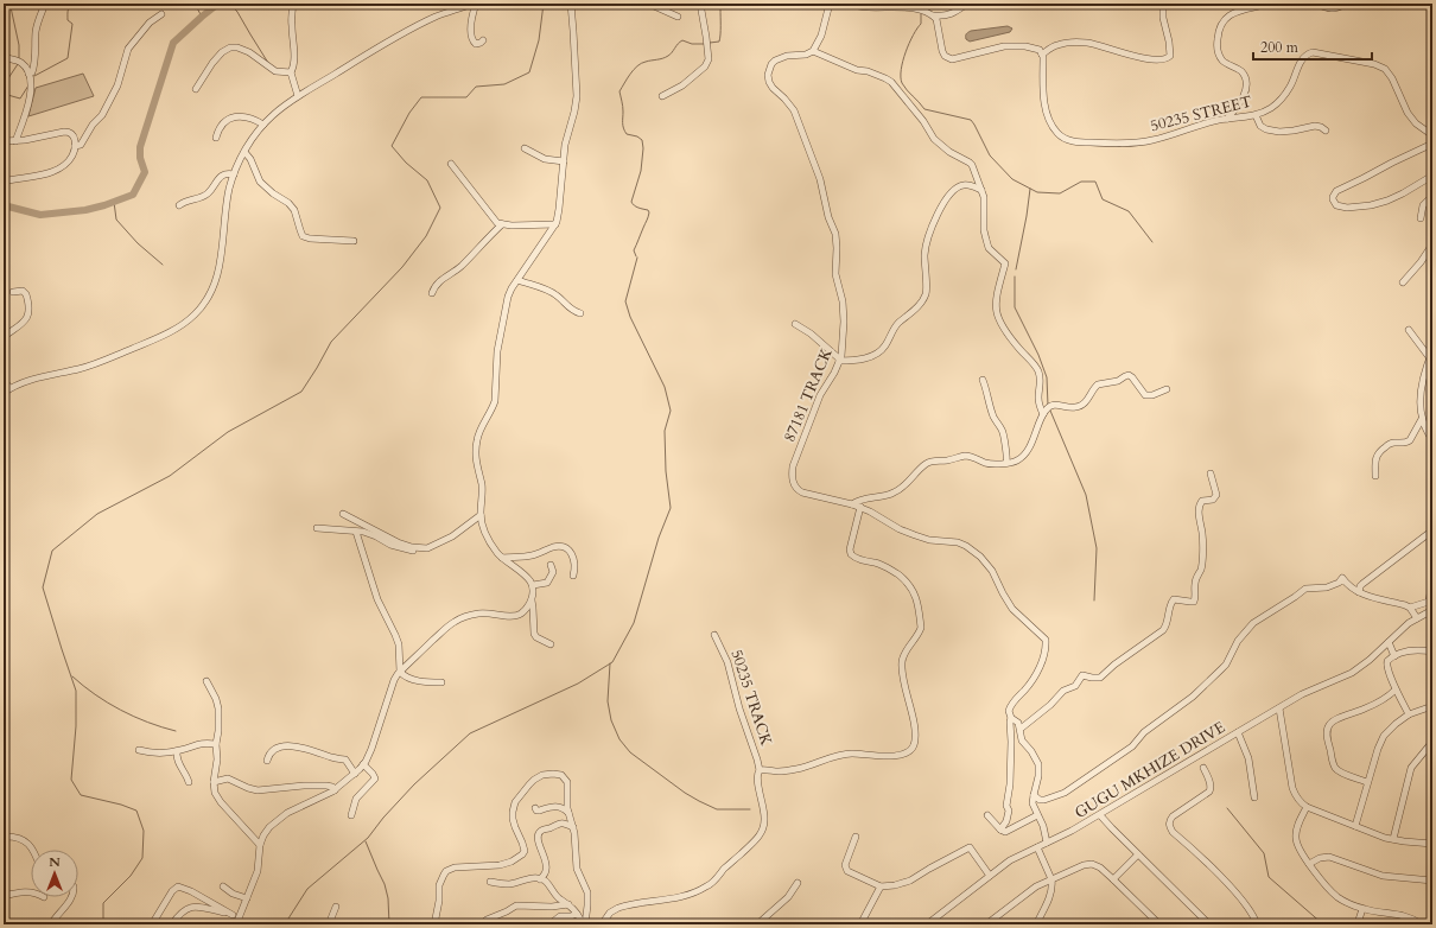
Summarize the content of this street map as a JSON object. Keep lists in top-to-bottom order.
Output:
{
  "streets": {
    "street": [
      "50235 STREET",
      "87181 TRACK",
      "50235 TRACK",
      "GUGU MKHIZE DRIVE"
    ]
  },
  "scale_bar": "200 m",
  "north": "top"
}
